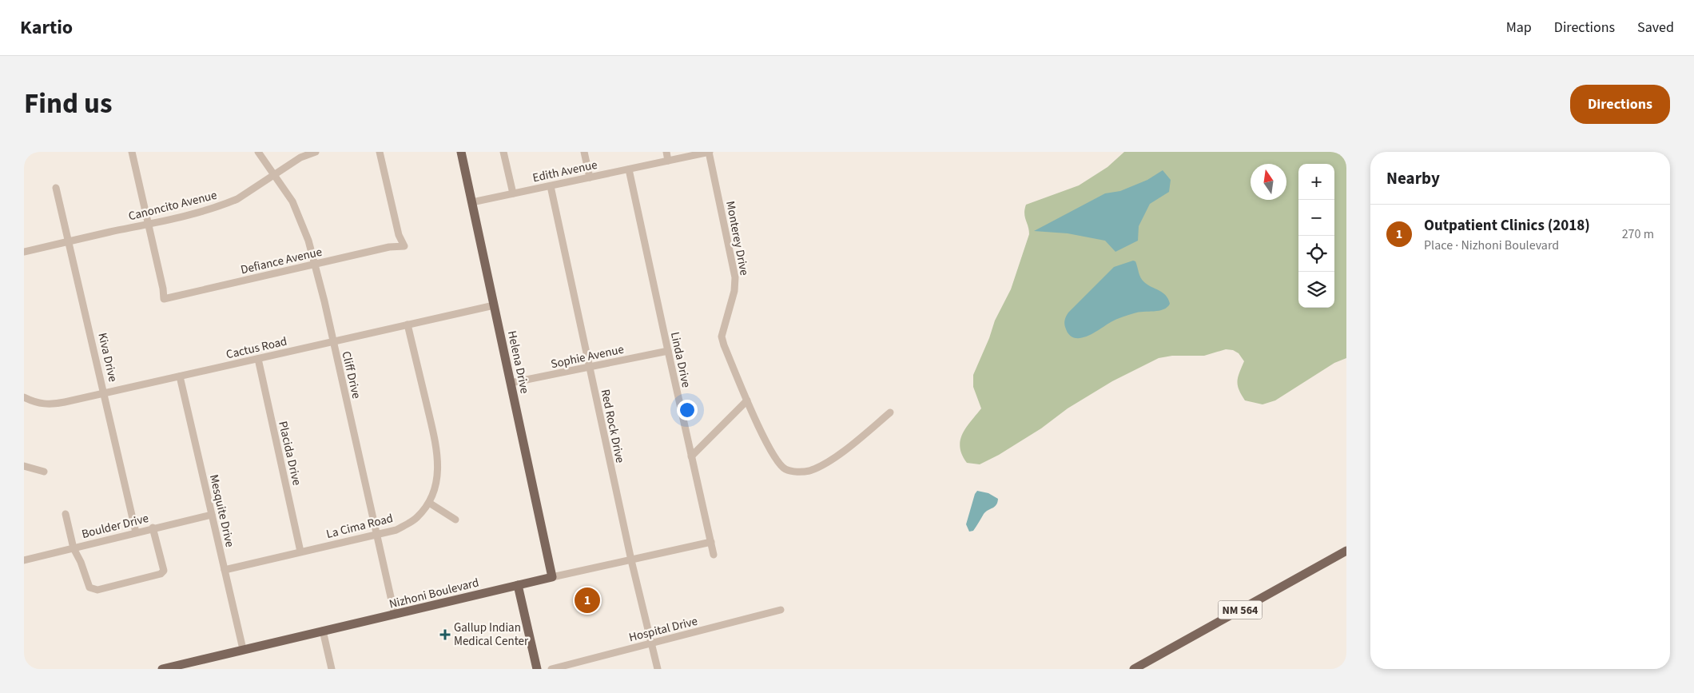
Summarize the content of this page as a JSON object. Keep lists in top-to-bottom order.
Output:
{
  "streets": {
    "main road": ["Helena Drive", "Nizhoni Boulevard", "NM 564"],
    "street": [
      "Edith Avenue",
      "Canoncito Avenue",
      "Monterey Drive",
      "Defiance Avenue",
      "Cactus Road",
      "Sophie Avenue",
      "Kiva Drive",
      "Linda Drive",
      "Cliff Drive",
      "Red Rock Drive",
      "Placida Drive",
      "Mesquite Drive",
      "Boulder Drive",
      "La Cima Road",
      "Hospital Drive"
    ]
  },
  "crossings": [
    ["Edith Avenue", "Monterey Drive"],
    ["Edith Avenue", "Linda Drive"],
    ["Edith Avenue", "Helena Drive"],
    ["Edith Avenue", "Red Rock Drive"],
    ["Canoncito Avenue", "Defiance Avenue"],
    ["Canoncito Avenue", "Kiva Drive"],
    ["Canoncito Avenue", "Cliff Drive"],
    ["Defiance Avenue", "Cliff Drive"],
    ["Cactus Road", "Kiva Drive"],
    ["Cactus Road", "Helena Drive"],
    ["Cactus Road", "Cliff Drive"],
    ["Cactus Road", "Placida Drive"],
    ["Cactus Road", "Mesquite Drive"],
    ["Cactus Road", "La Cima Road"],
    ["Sophie Avenue", "Linda Drive"],
    ["Sophie Avenue", "Helena Drive"],
    ["Sophie Avenue", "Red Rock Drive"],
    ["Kiva Drive", "Boulder Drive"],
    ["Linda Drive", "Nizhoni Boulevard"],
    ["Helena Drive", "Nizhoni Boulevard"],
    ["Cliff Drive", "La Cima Road"],
    ["Cliff Drive", "Nizhoni Boulevard"],
    ["Red Rock Drive", "Nizhoni Boulevard"],
    ["Red Rock Drive", "Hospital Drive"],
    ["Placida Drive", "La Cima Road"],
    ["Mesquite Drive", "Boulder Drive"],
    ["Mesquite Drive", "La Cima Road"],
    ["Mesquite Drive", "Nizhoni Boulevard"]
  ],
  "places": {
    "health": ["Gallup Indian Medical Center"]
  },
  "north": "top",
  "page": {
    "header": "Kartio",
    "nav": ["Map", "Directions", "Saved"],
    "title": "Find us",
    "buttons": "Directions",
    "heading": "Nearby",
    "map_buttons": ["+", "−"],
    "list": [
      {
        "mark": "1",
        "name": "Outpatient Clinics (2018)",
        "note": "Place · Nizhoni Boulevard",
        "value": "270 m"
      }
    ],
    "pins": "1"
  }
}
